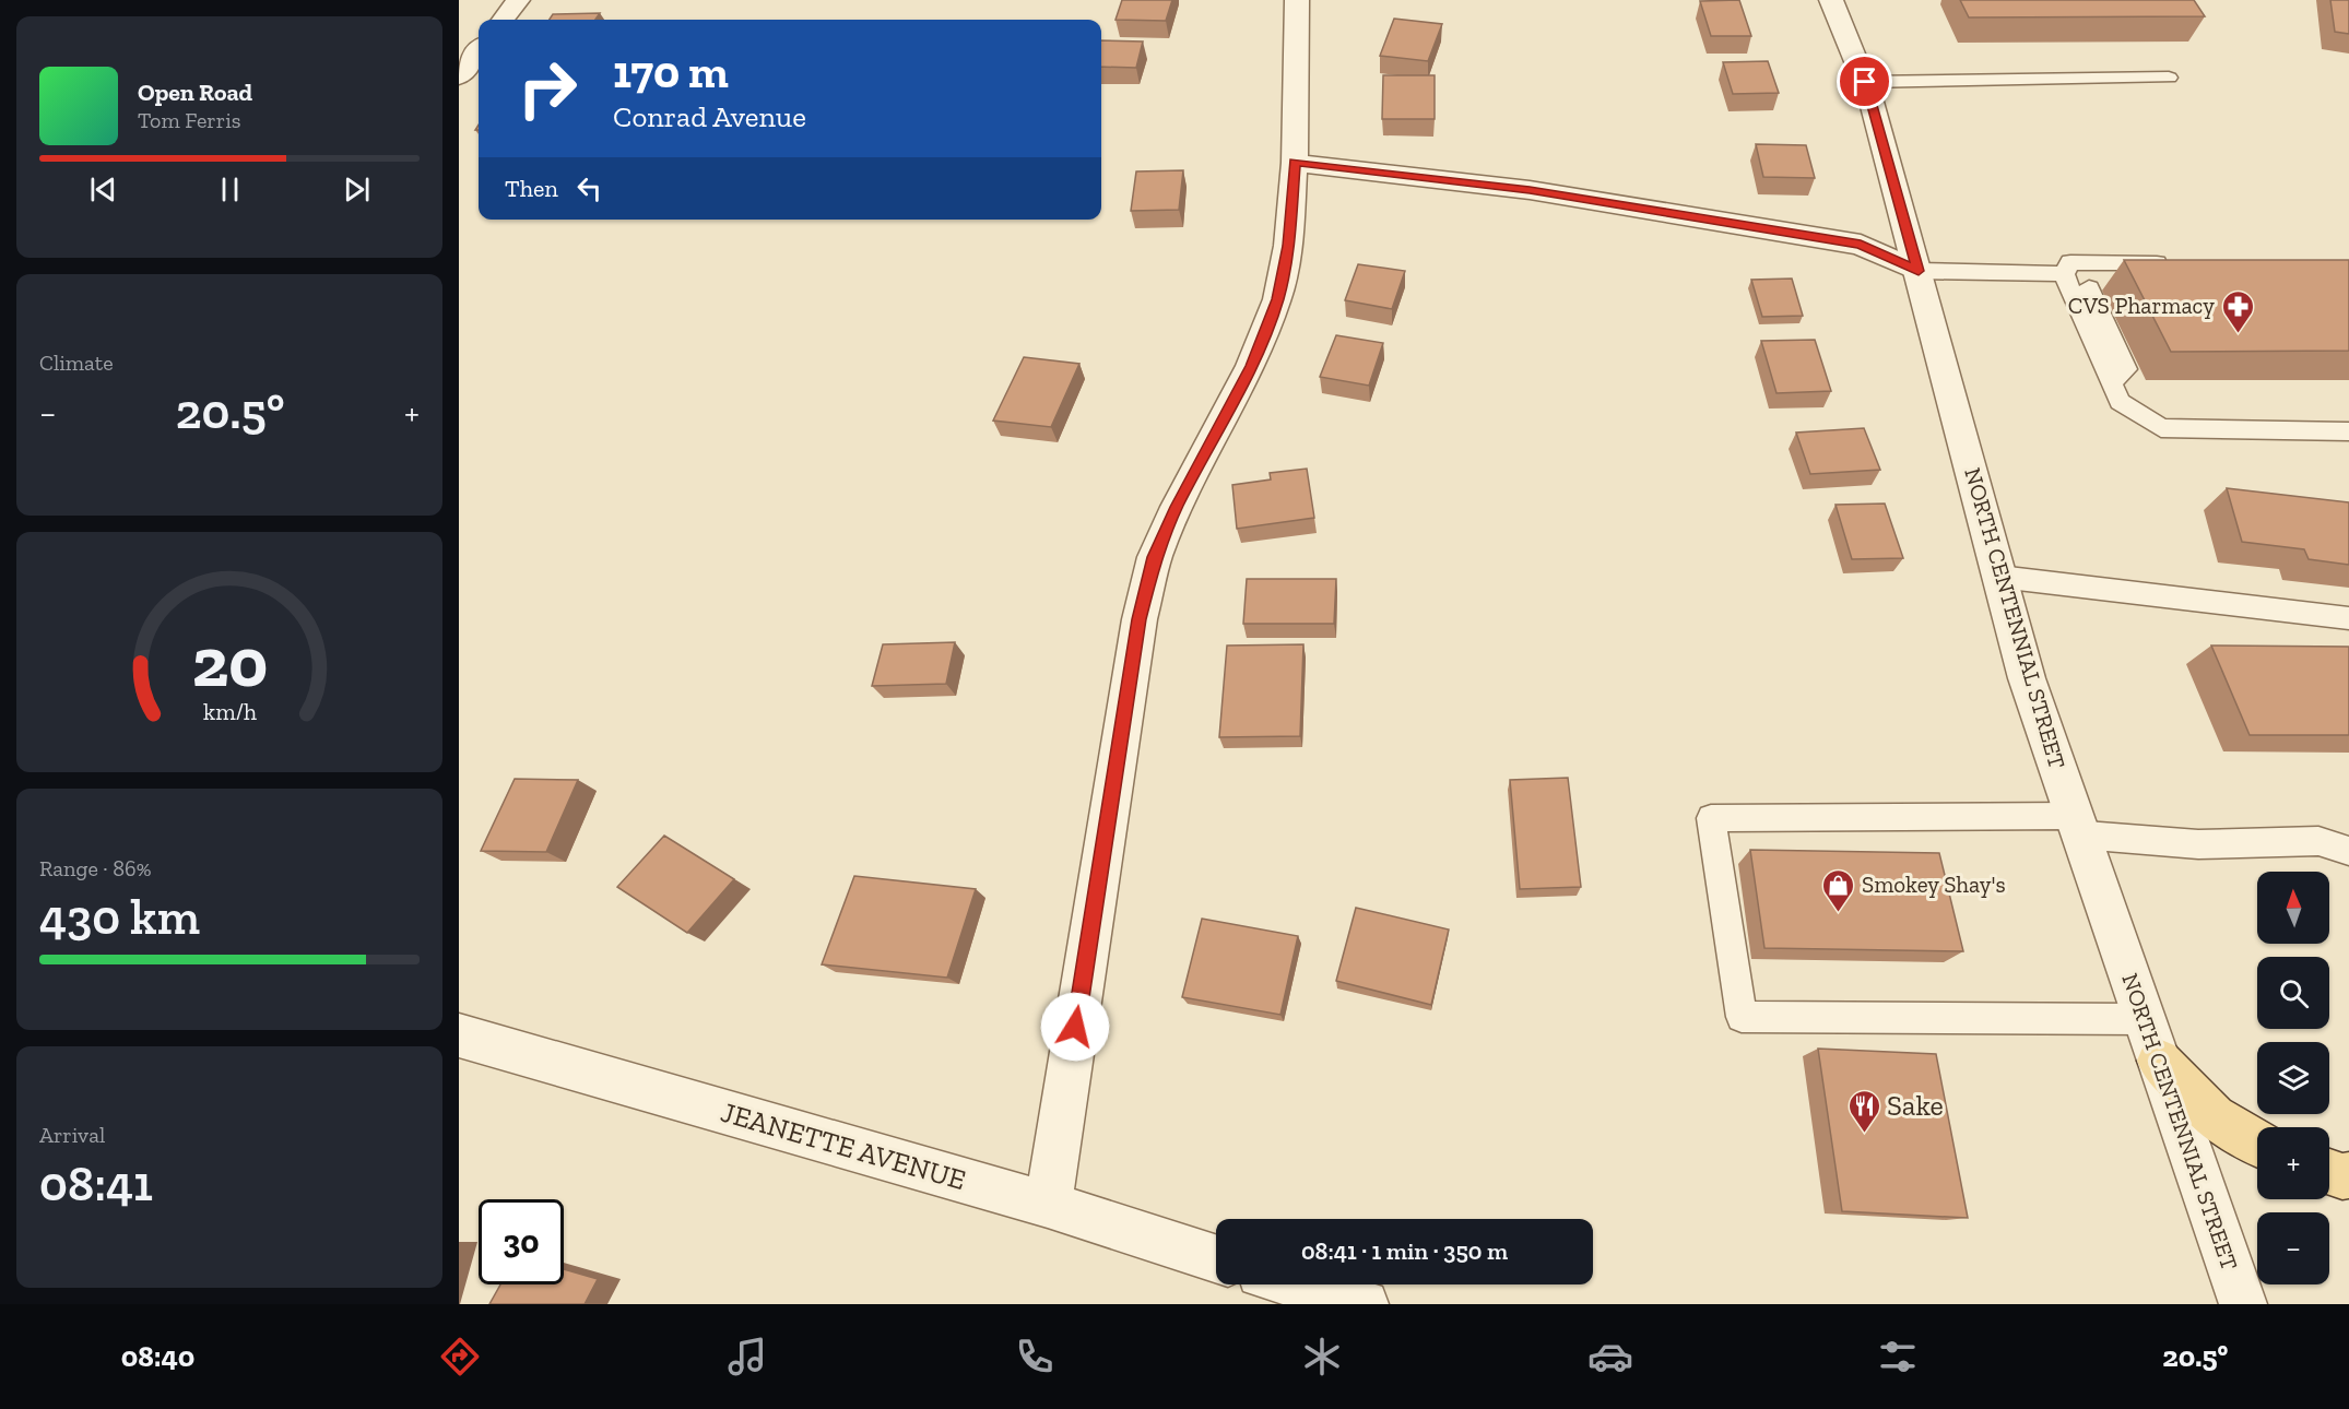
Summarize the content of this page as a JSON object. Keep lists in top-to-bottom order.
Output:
{
  "streets": {
    "street": ["NORTH CENTENNIAL STREET", "JEANETTE AVENUE"]
  },
  "places": {
    "pharmacy": ["CVS Pharmacy"],
    "shop": ["Smokey Shay's"],
    "restaurant": ["Sake"]
  },
  "north": "top",
  "page": {
    "turn": ["170 m", "Conrad Avenue"],
    "song": ["Open Road", "Tom Ferris"],
    "then": "Then",
    "tile": [
      "Climate",
      ["Range · 86%", "430 km"],
      ["Arrival", "08:41"]
    ],
    "heat": ["−", "20.5°", "+"],
    "map_buttons": ["+", "−"],
    "limit": "30",
    "trip": "08:41 · 1 min · 350 m",
    "tabs": ["08:40", "20.5°"],
    "gauge": ["20", "km/h"]
  }
}
